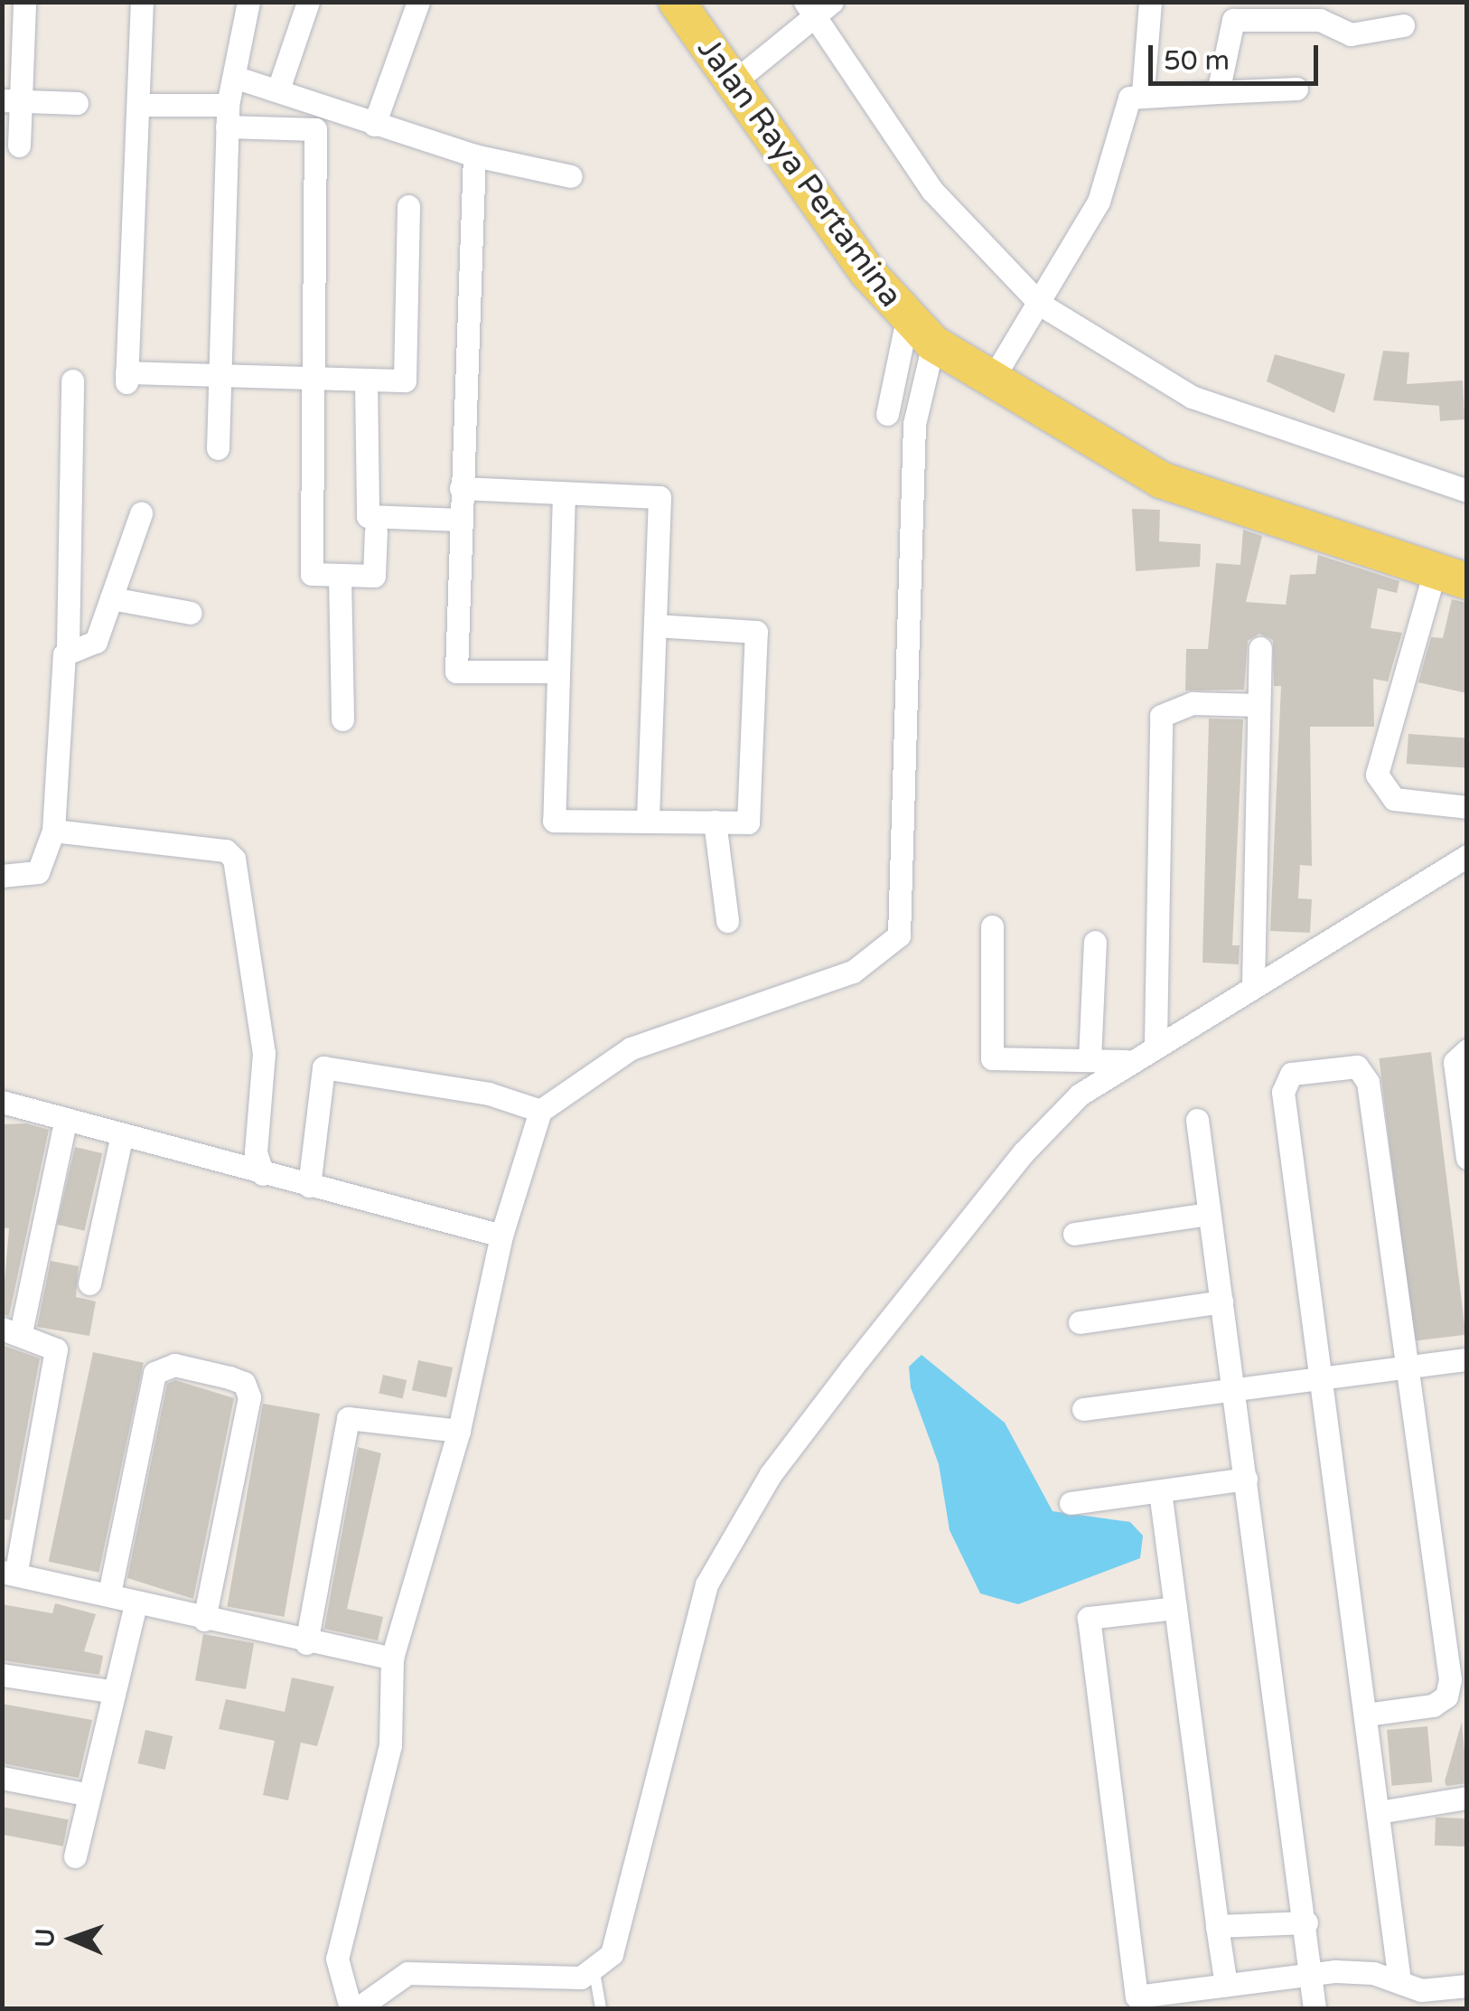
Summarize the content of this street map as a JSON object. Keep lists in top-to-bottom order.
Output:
{
  "streets": {
    "main road": ["Jalan Raya Pertamina"]
  },
  "scale_bar": "50 m",
  "north": "left"
}
